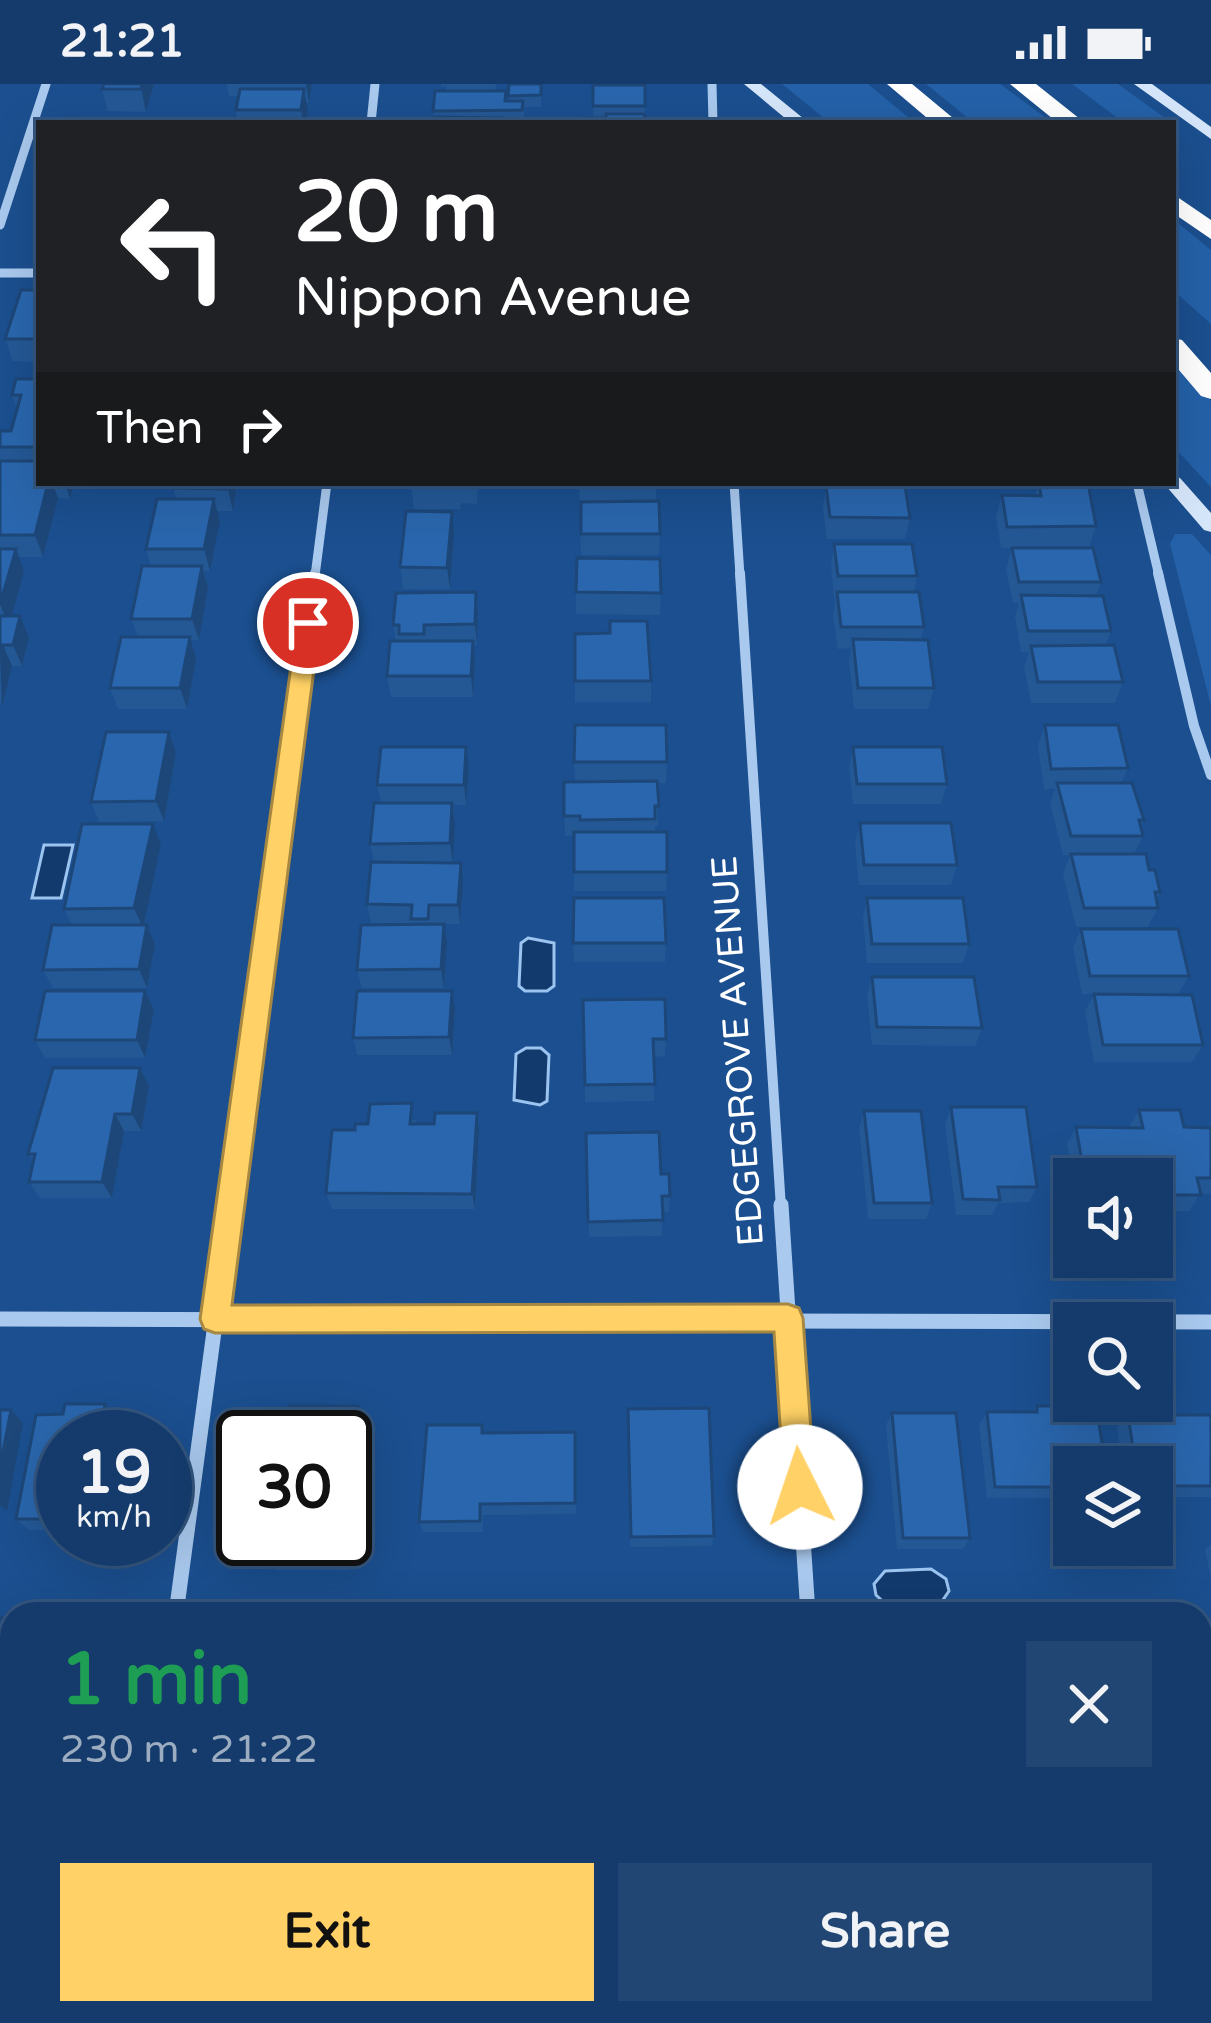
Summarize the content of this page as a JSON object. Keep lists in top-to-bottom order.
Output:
{
  "streets": {
    "street": ["EDGEGROVE AVENUE"]
  },
  "page": {
    "status": "21:21",
    "turn": ["20 m", "Nippon Avenue"],
    "then": "Then",
    "speed": "19 km/h",
    "limit": "30",
    "heading": ["1 min", "230 m · 21:22"],
    "buttons": ["Exit", "Share"]
  }
}
